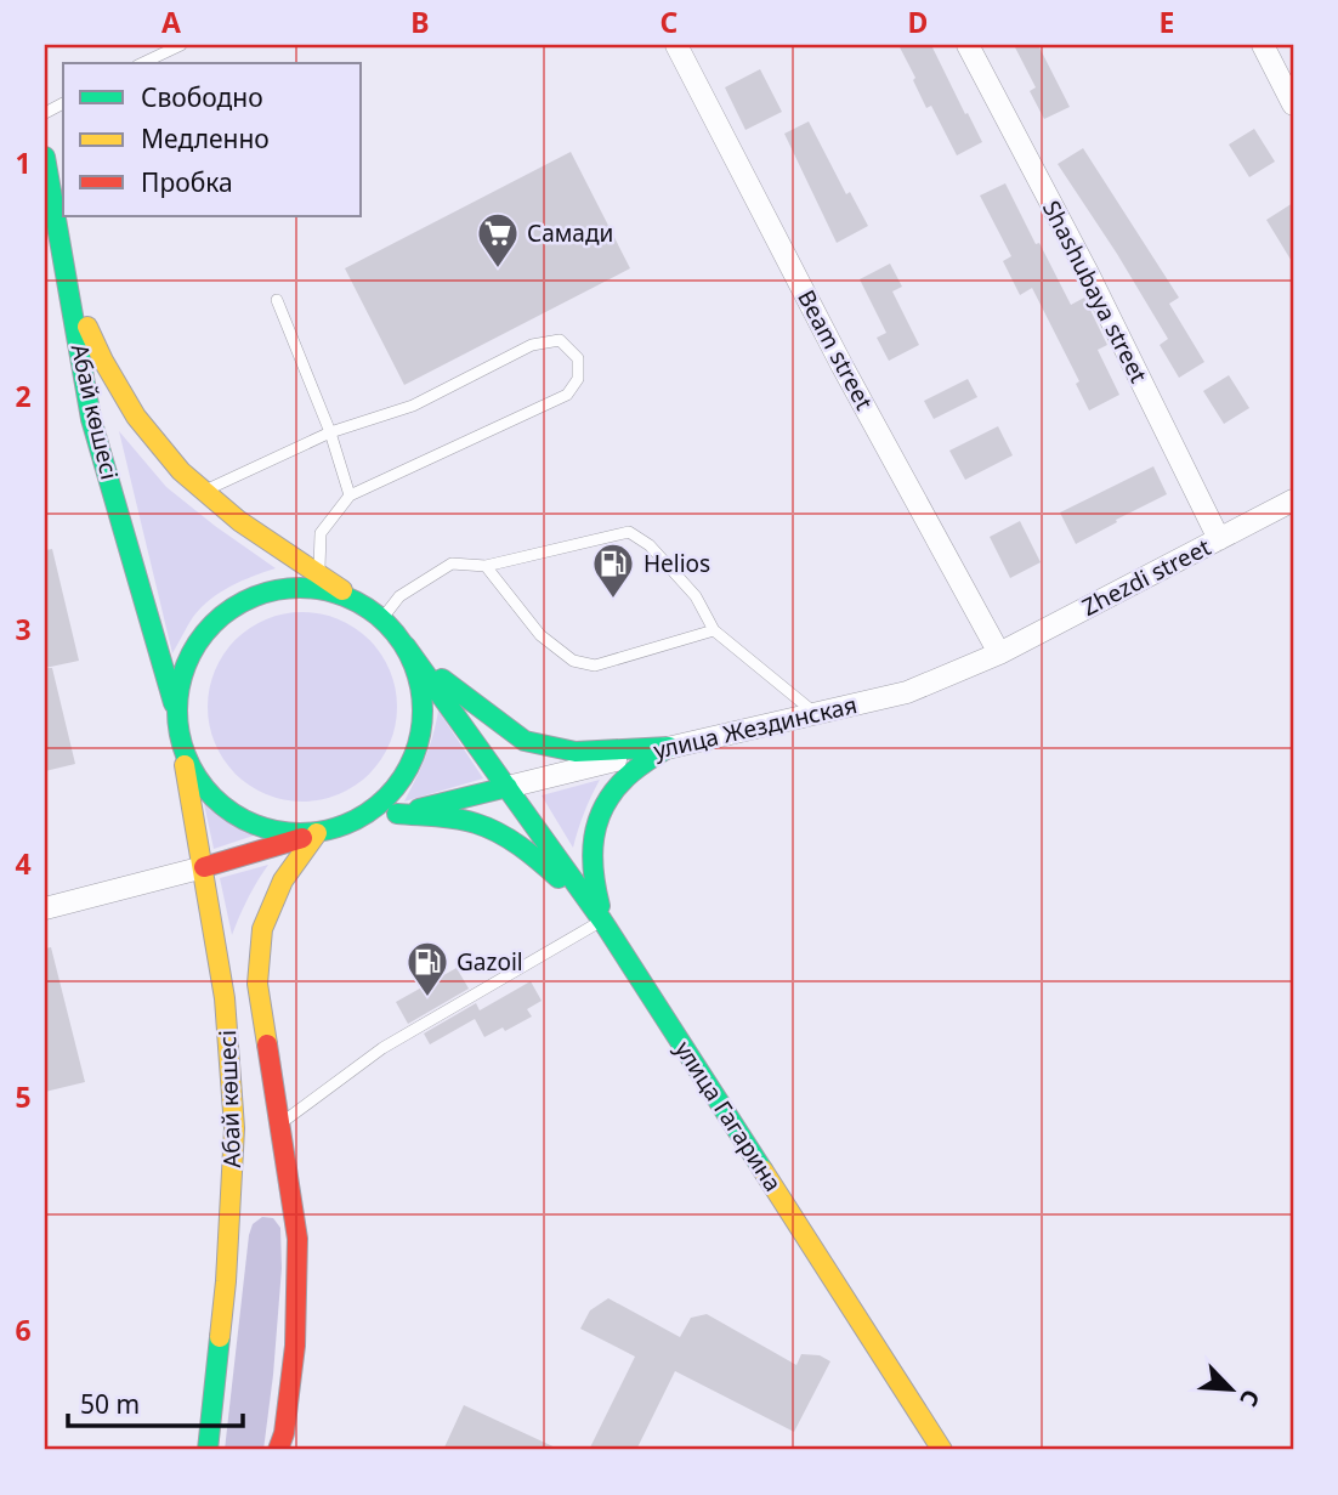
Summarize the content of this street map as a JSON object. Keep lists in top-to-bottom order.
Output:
{
  "streets": {
    "main road": ["Абай көшесі", "улица Гагарина"],
    "street": [
      "Shashubaya street",
      "Beam street",
      "Zhezdi street",
      "улица Жездинская"
    ]
  },
  "crossings": [
    ["Shashubaya street", "Zhezdi street"],
    ["Beam street", "Zhezdi street"],
    ["Beam street", "улица Жездинская"],
    ["Абай көшесі", "улица Гагарина"],
    ["Zhezdi street", "улица Жездинская"],
    ["улица Жездинская", "улица Гагарина"]
  ],
  "places": {
    "supermarket": ["Самади"],
    "fuel station": ["Helios", "Gazoil"]
  },
  "legend": ["Свободно", "Медленно", "Пробка"],
  "scale_bar": "50 m",
  "north": "bottom right",
  "grid": {
    "columns": [
      "A",
      "B",
      "C",
      "D",
      "E"
    ],
    "rows": [
      "1",
      "2",
      "3",
      "4",
      "5",
      "6"
    ]
  }
}
